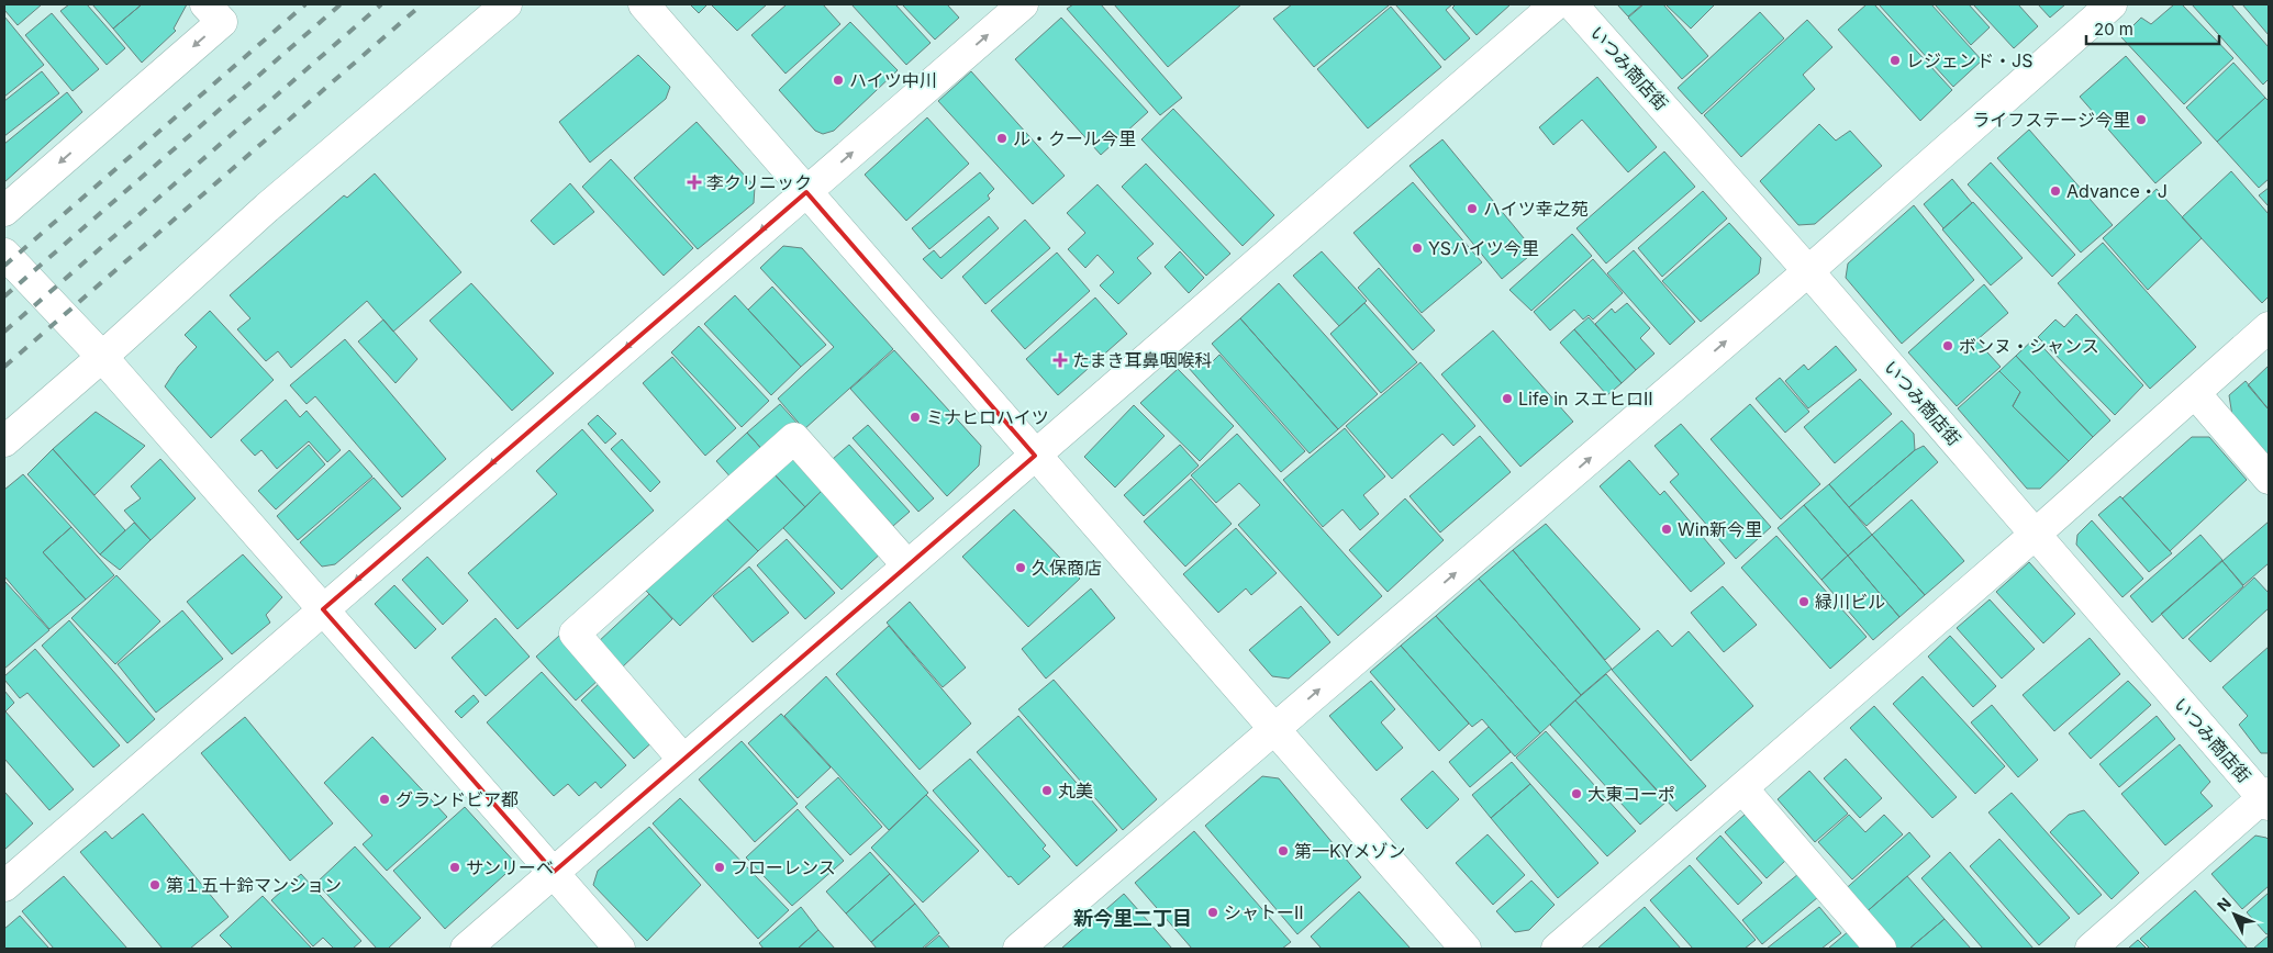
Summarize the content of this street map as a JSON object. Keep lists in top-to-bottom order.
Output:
{
  "streets": {
    "street": ["いつみ商店街"]
  },
  "districts": ["新今里二丁目"],
  "places": {
    "other": [
      "レジェンド・JS",
      "ハイツ中川",
      "ライフステージ今里",
      "ル・クール今里",
      "Advance・J",
      "ハイツ幸之苑",
      "YSハイツ今里",
      "ボンヌ・シャンス",
      "Life in スエヒロⅡ",
      "ミナヒロハイツ",
      "Win新今里",
      "久保商店",
      "緑川ビル",
      "丸美",
      "大東コーポ",
      "グランドビア都",
      "第一KYメゾン",
      "サンリーベ",
      "フローレンス",
      "第１五十鈴マンション",
      "シャトーⅡ"
    ],
    "health": ["李クリニック", "たまき耳鼻咽喉科"]
  },
  "scale_bar": "20 m",
  "north": "top left"
}
